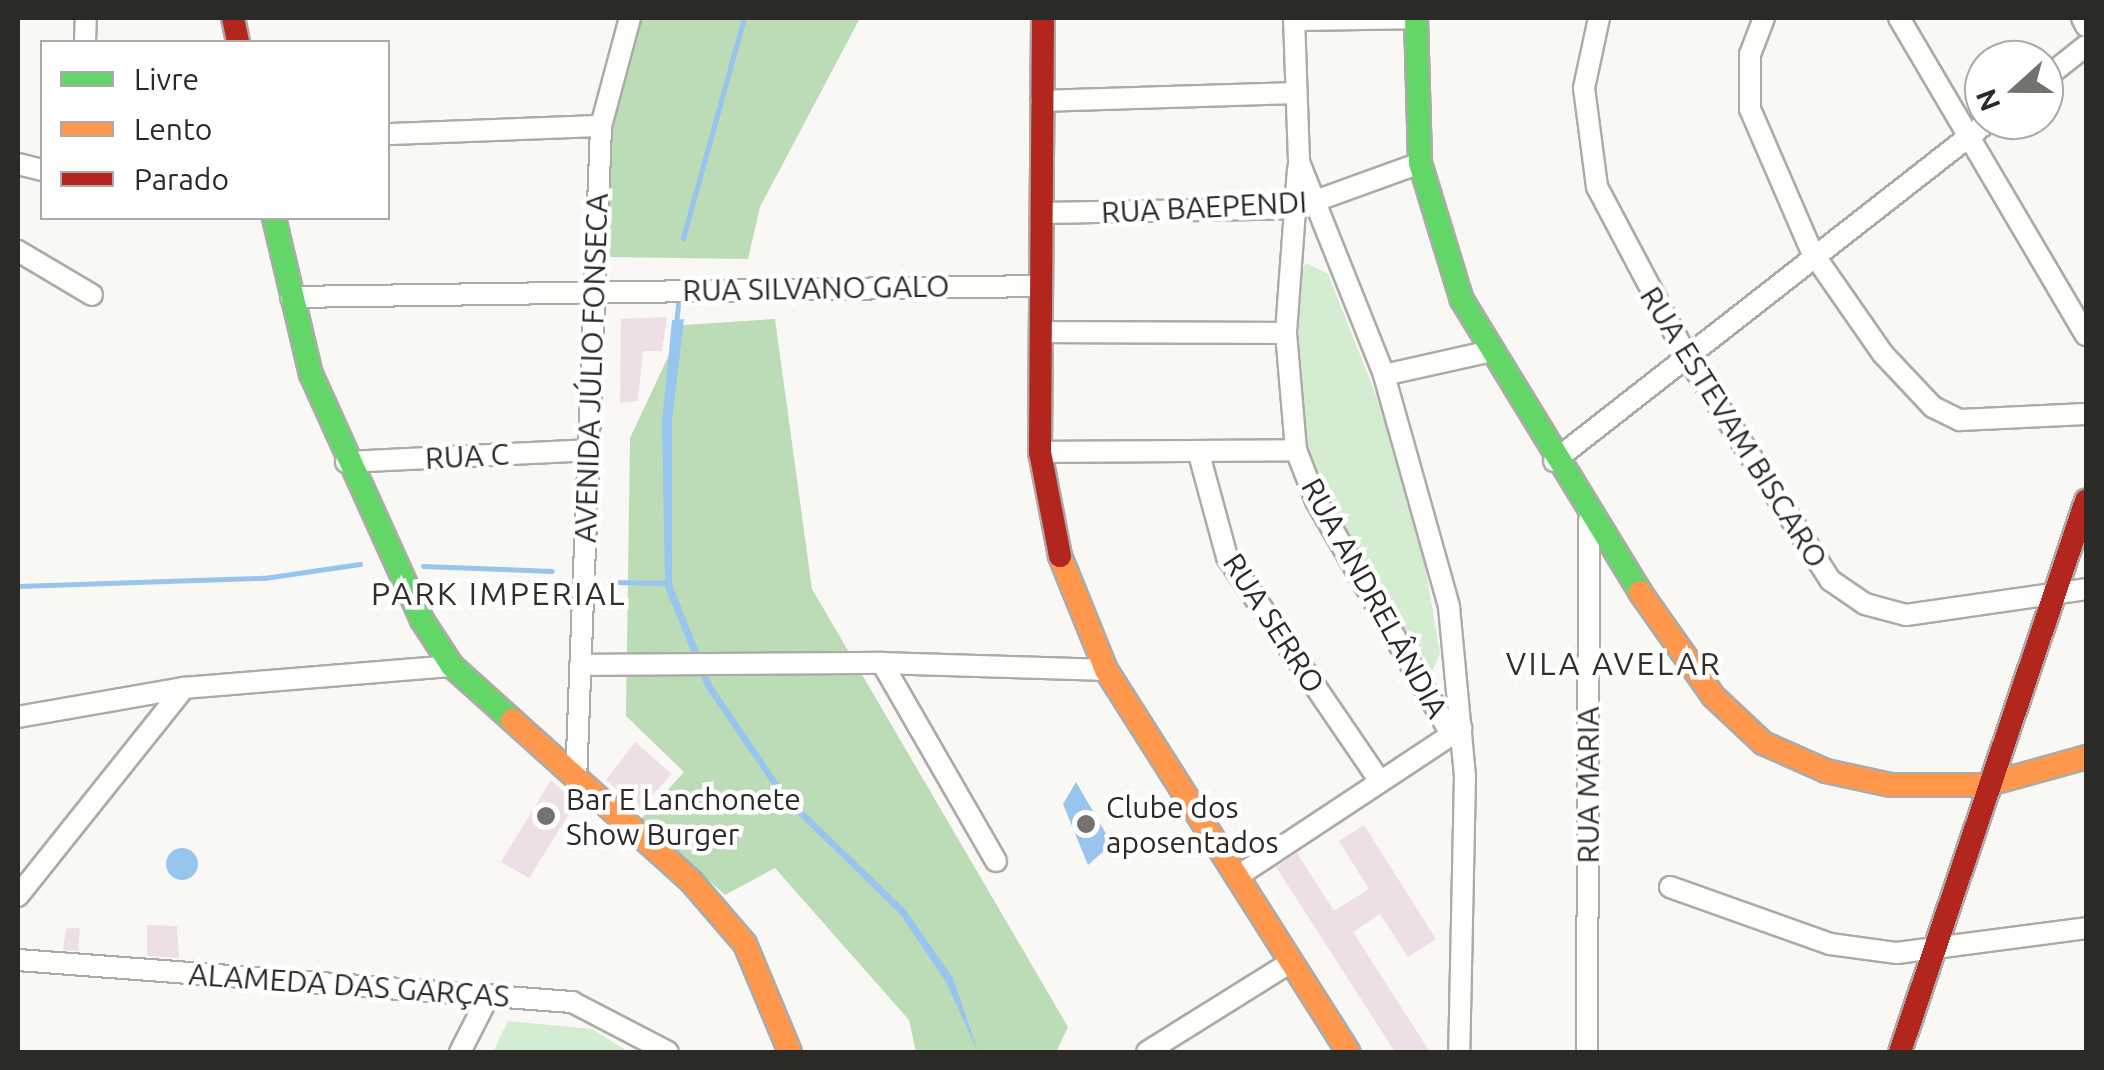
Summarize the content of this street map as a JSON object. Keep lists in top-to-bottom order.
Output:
{
  "streets": {
    "street": [
      "RUA BAEPENDI",
      "RUA SILVANO GALO",
      "AVENIDA JÚLIO FONSECA",
      "RUA ESTEVAM BISCARO",
      "RUA C",
      "RUA ANDRELÂNDIA",
      "RUA SERRO",
      "RUA MARIA",
      "ALAMEDA DAS GARÇAS"
    ]
  },
  "crossings": [
    ["RUA BAEPENDI", "RUA ANDRELÂNDIA"],
    ["RUA SILVANO GALO", "AVENIDA JÚLIO FONSECA"],
    ["AVENIDA JÚLIO FONSECA", "RUA C"]
  ],
  "districts": ["PARK IMPERIAL", "VILA AVELAR"],
  "places": ["Bar E Lanchonete Show Burger", "Clube dos aposentados"],
  "legend": ["Livre", "Lento", "Parado"],
  "north": "left"
}
